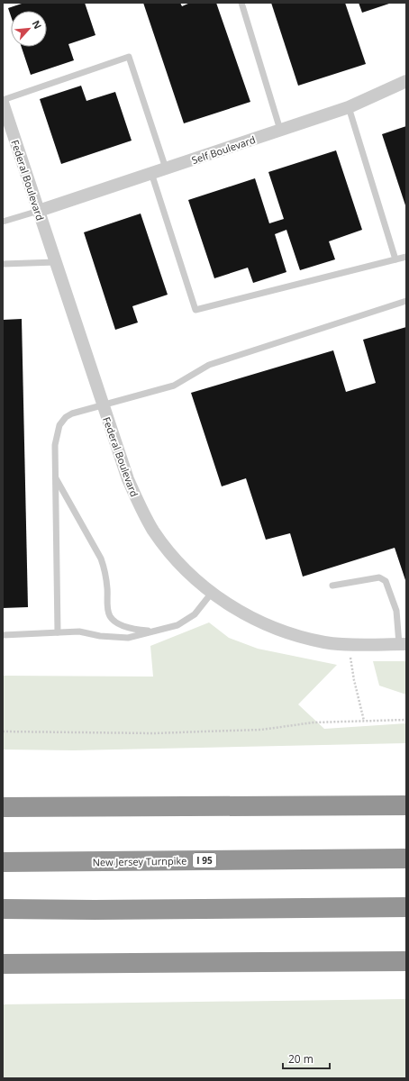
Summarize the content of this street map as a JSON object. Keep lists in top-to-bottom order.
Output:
{
  "streets": {
    "highway": ["I 95", "New Jersey Turnpike"],
    "street": ["Self Boulevard", "Federal Boulevard"]
  },
  "crossings": [
    ["Self Boulevard", "Federal Boulevard"]
  ],
  "scale_bar": "20 m",
  "north": "top right"
}
